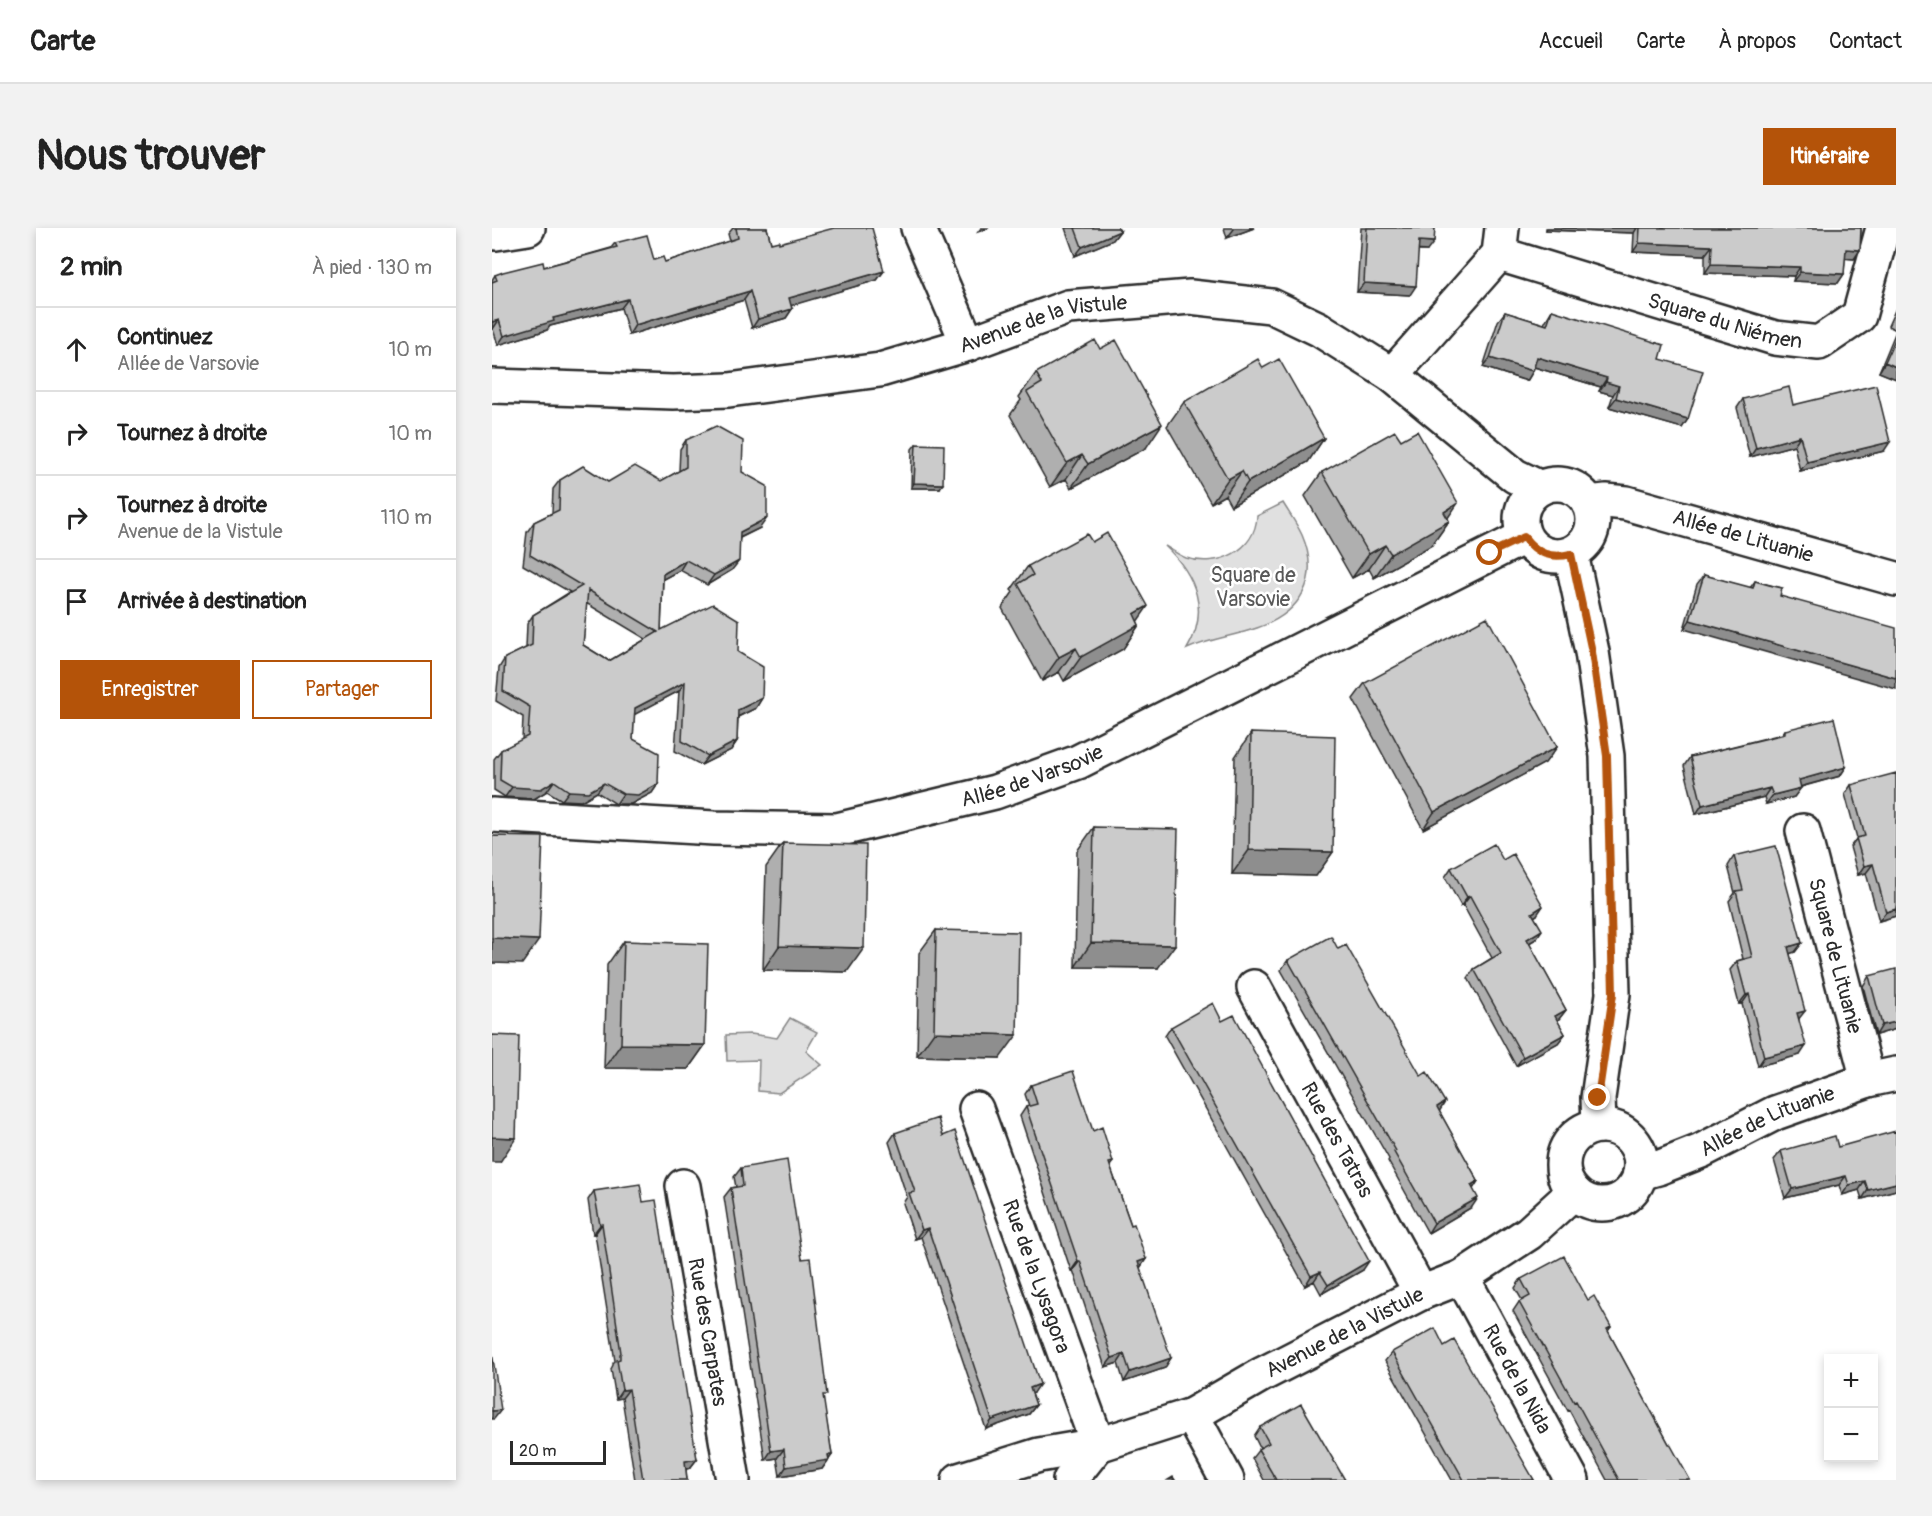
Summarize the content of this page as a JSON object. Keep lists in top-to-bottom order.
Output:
{
  "streets": {
    "street": [
      "Square du Niémen",
      "Avenue de la Vistule",
      "Allée de Lituanie",
      "Allée de Varsovie",
      "Square de Lituanie",
      "Rue des Tatras",
      "Rue de la Lysagora",
      "Rue des Carpates",
      "Rue de la Nida"
    ]
  },
  "crossings": [
    ["Avenue de la Vistule", "Allée de Lituanie"],
    ["Avenue de la Vistule", "Allée de Varsovie"],
    ["Avenue de la Vistule", "Rue des Tatras"],
    ["Avenue de la Vistule", "Rue de la Lysagora"],
    ["Avenue de la Vistule", "Rue de la Nida"],
    ["Allée de Lituanie", "Allée de Varsovie"],
    ["Allée de Lituanie", "Square de Lituanie"]
  ],
  "parks": ["Square de Varsovie"],
  "scale_bar": "20 m",
  "page": {
    "header": "Carte",
    "nav": [
      "Accueil",
      "Carte",
      "À propos",
      "Contact"
    ],
    "buttons": [
      "Itinéraire",
      ["Enregistrer", "Partager"]
    ],
    "title": "Nous trouver",
    "heading": ["2 min", "À pied · 130 m"],
    "list": [
      ["Continuez", "Allée de Varsovie", "10 m"],
      ["Tournez à droite", "10 m"],
      ["Tournez à droite", "Avenue de la Vistule", "110 m"],
      "Arrivée à destination"
    ],
    "map_buttons": ["+", "−"],
    "scale": "20 m"
  }
}
